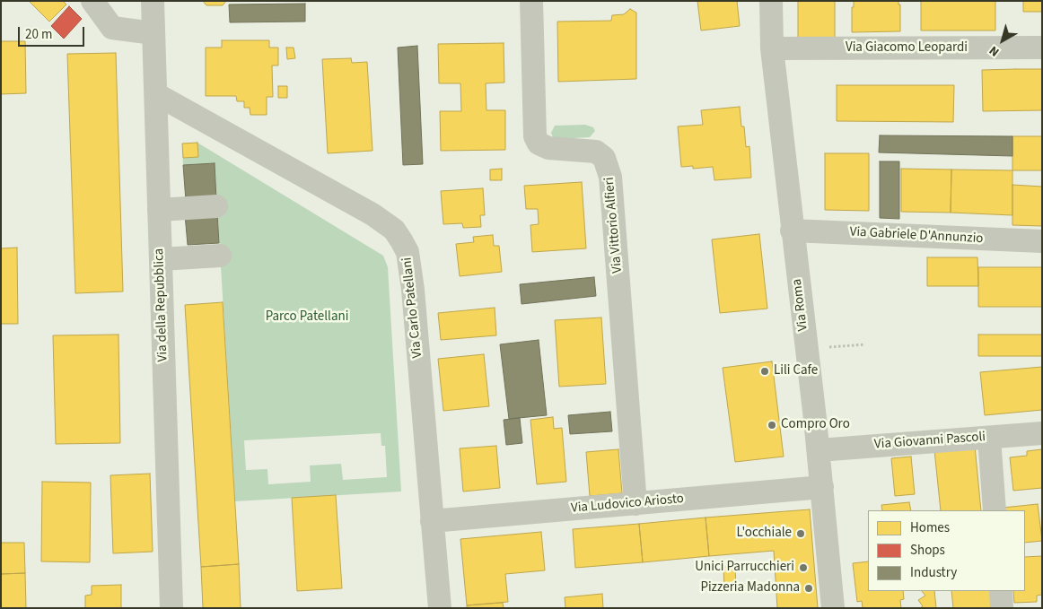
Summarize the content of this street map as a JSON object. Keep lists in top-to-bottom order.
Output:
{
  "streets": {
    "street": [
      "Via Giacomo Leopardi",
      "Via Vittorio Alfieri",
      "Via Gabriele D'Annunzio",
      "Via della Repubblica",
      "Via Roma",
      "Via Carlo Patellani",
      "Via Giovanni Pascoli",
      "Via Ludovico Ariosto"
    ]
  },
  "crossings": [
    ["Via Giacomo Leopardi", "Via Roma"],
    ["Via Vittorio Alfieri", "Via Ludovico Ariosto"],
    ["Via Gabriele D'Annunzio", "Via Roma"],
    ["Via della Repubblica", "Via Carlo Patellani"],
    ["Via Roma", "Via Giovanni Pascoli"],
    ["Via Roma", "Via Ludovico Ariosto"],
    ["Via Carlo Patellani", "Via Ludovico Ariosto"]
  ],
  "parks": ["Parco Patellani"],
  "places": [
    "Lili Cafe",
    "Compro Oro",
    "L'occhiale",
    "Unici Parrucchieri",
    "Pizzeria Madonna"
  ],
  "legend": ["Homes", "Shops", "Industry"],
  "scale_bar": "20 m",
  "north": "bottom left"
}
